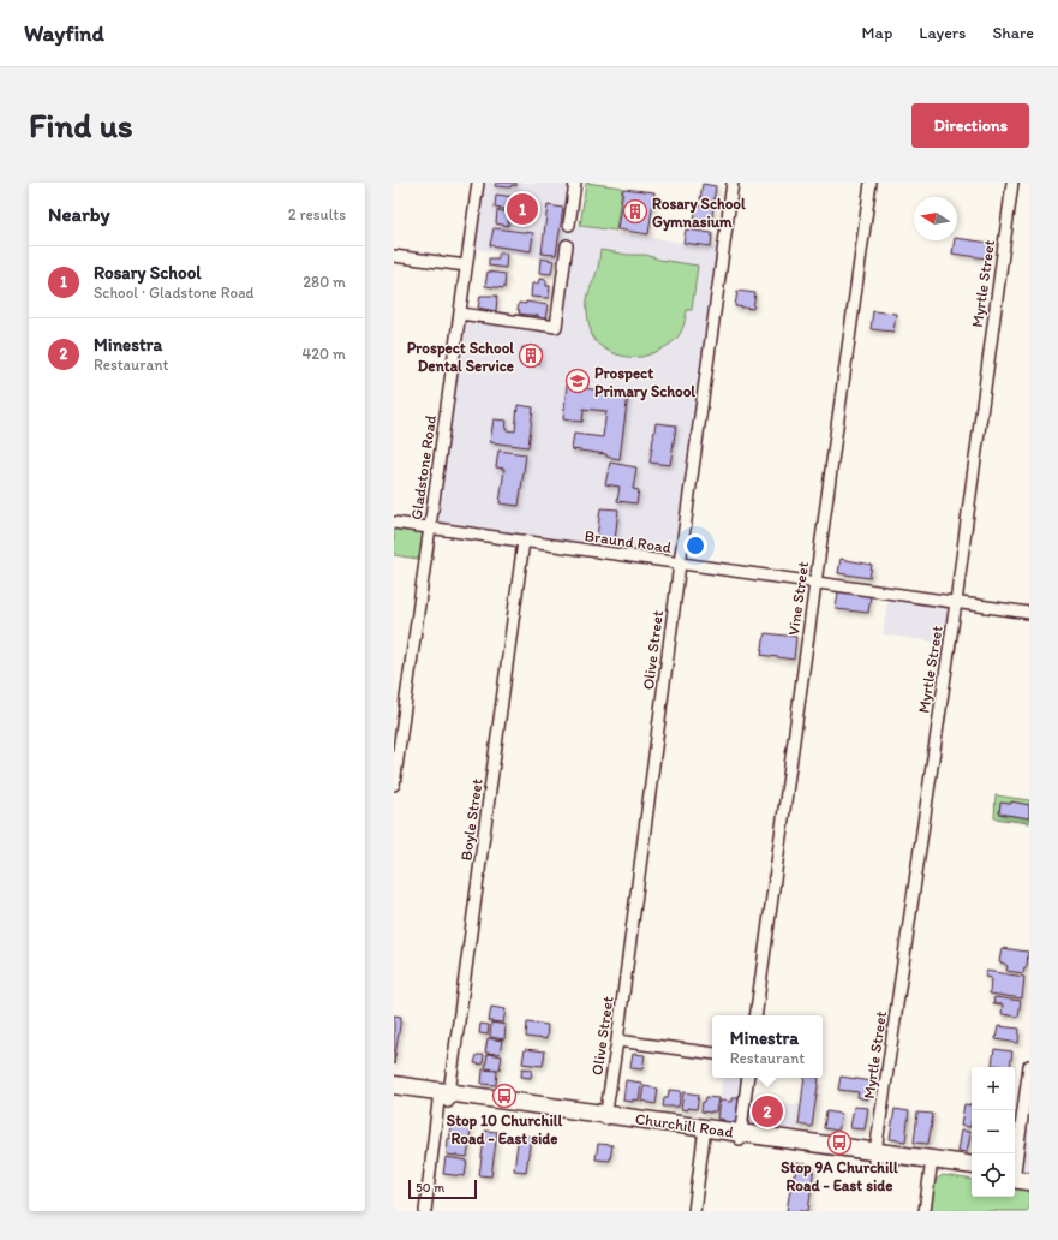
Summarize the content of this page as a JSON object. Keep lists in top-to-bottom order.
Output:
{
  "streets": {
    "main road": ["Churchill Road"],
    "street": [
      "Myrtle Street",
      "Gladstone Road",
      "Braund Road",
      "Vine Street",
      "Olive Street",
      "Boyle Street"
    ]
  },
  "crossings": [
    ["Myrtle Street", "Braund Road"],
    ["Myrtle Street", "Churchill Road"],
    ["Gladstone Road", "Braund Road"],
    ["Braund Road", "Vine Street"],
    ["Braund Road", "Olive Street"],
    ["Braund Road", "Boyle Street"],
    ["Olive Street", "Churchill Road"],
    ["Boyle Street", "Churchill Road"]
  ],
  "places": {
    "building": ["Rosary School Gymnasium", "Prospect School Dental Service"],
    "school or university": ["Prospect Primary School"],
    "bus stop": ["Stop 10 Churchill Road - East side", "Stop 9A Churchill Road - East side"]
  },
  "scale_bar": "50 m",
  "north": "left",
  "page": {
    "header": "Wayfind",
    "nav": ["Map", "Layers", "Share"],
    "buttons": "Directions",
    "title": "Find us",
    "heading": ["Nearby", "2 results"],
    "pins": ["1", "2"],
    "list": [
      {
        "mark": "1",
        "name": "Rosary School",
        "note": "School · Gladstone Road",
        "value": "280 m"
      },
      {
        "mark": "2",
        "name": "Minestra",
        "note": "Restaurant",
        "value": "420 m"
      }
    ],
    "popup": ["Minestra", "Restaurant"],
    "map_buttons": ["+", "−"],
    "scale": "50 m"
  }
}
